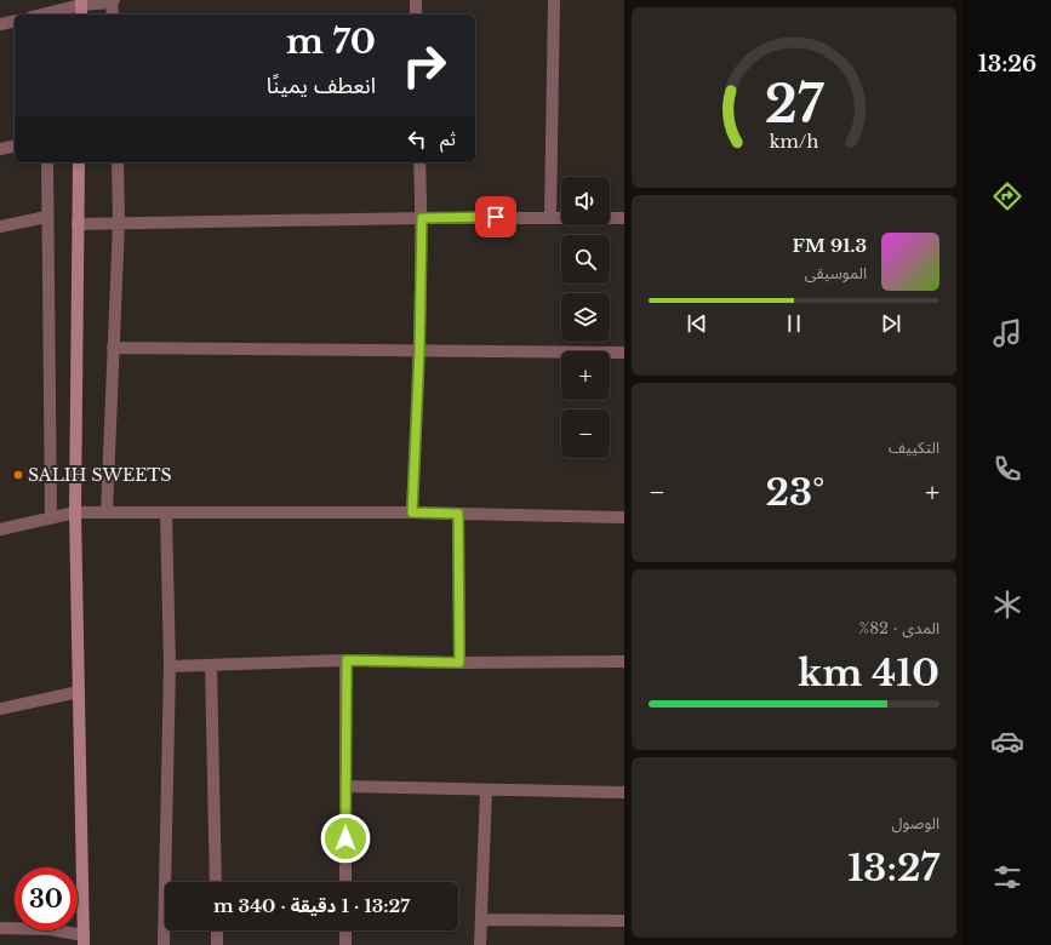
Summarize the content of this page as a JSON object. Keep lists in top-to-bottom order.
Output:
{
  "places": ["SALIH SWEETS"],
  "page": {
    "tabs": "13:26",
    "turn": ["70 m", "انعطف يمينًا"],
    "then": "ثم",
    "map_buttons": ["+", "−"],
    "song": ["91.3 FM", "الموسيقى"],
    "tile": [
      "التكييف",
      ["المدى · 82%", "410 km"],
      ["الوصول", "13:27"]
    ],
    "heat": ["−", "23°", "+"],
    "limit": "30",
    "trip": "13:27 · 1 دقيقة · 340 m",
    "gauge": ["27", "km/h"]
  }
}
